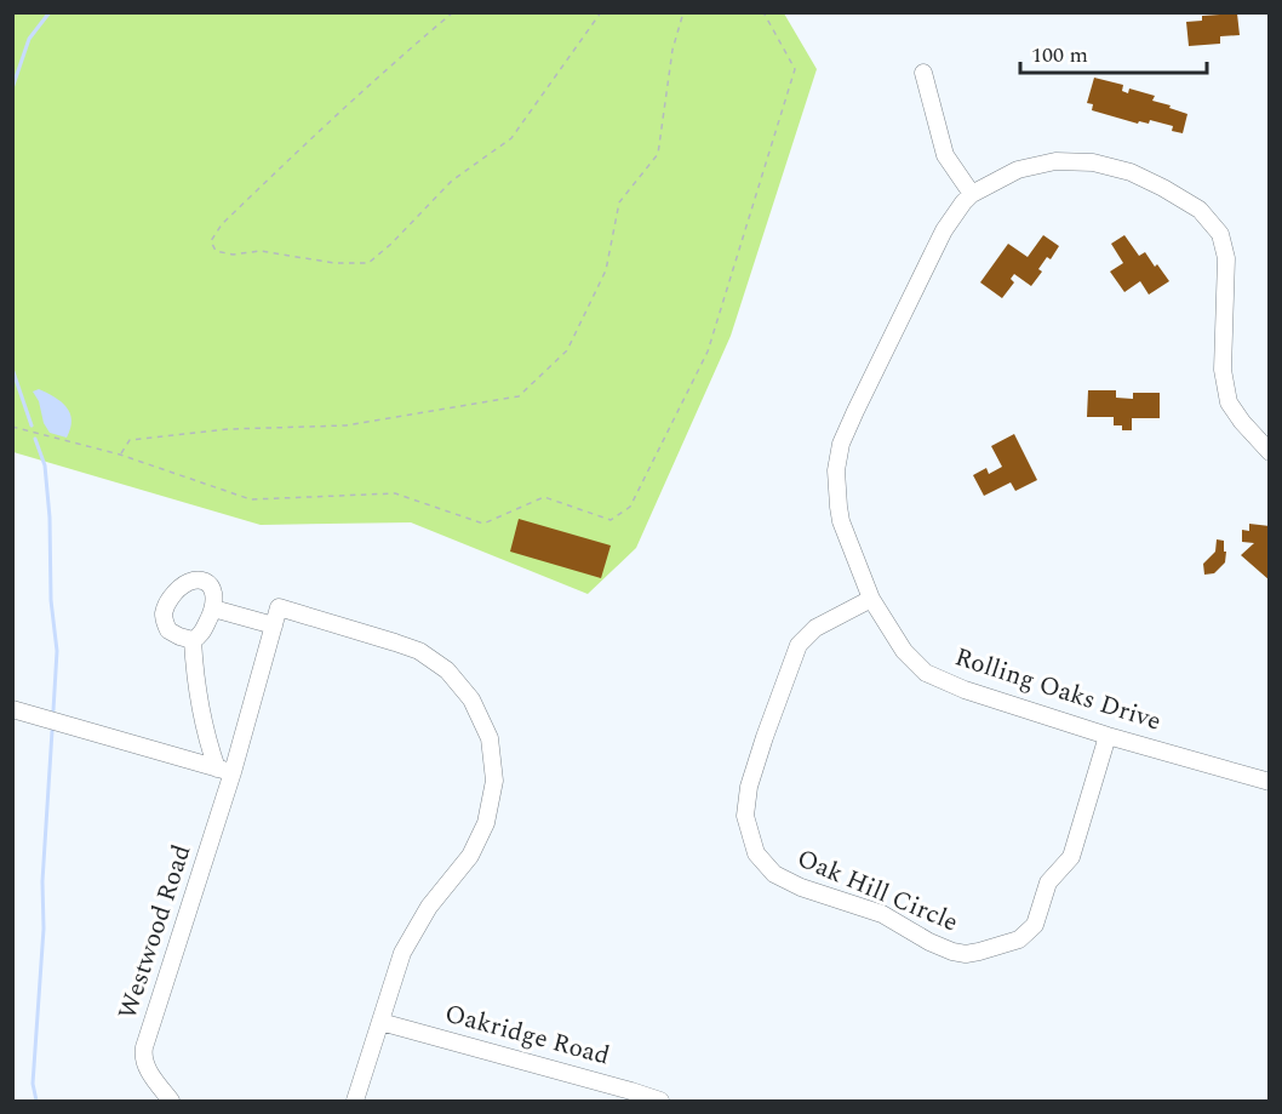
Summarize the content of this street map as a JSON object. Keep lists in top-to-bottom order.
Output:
{
  "streets": {
    "street": [
      "Rolling Oaks Drive",
      "Oak Hill Circle",
      "Westwood Road",
      "Oakridge Road"
    ]
  },
  "crossings": [
    ["Rolling Oaks Drive", "Oak Hill Circle"],
    ["Westwood Road", "Oakridge Road"]
  ],
  "scale_bar": "100 m"
}
